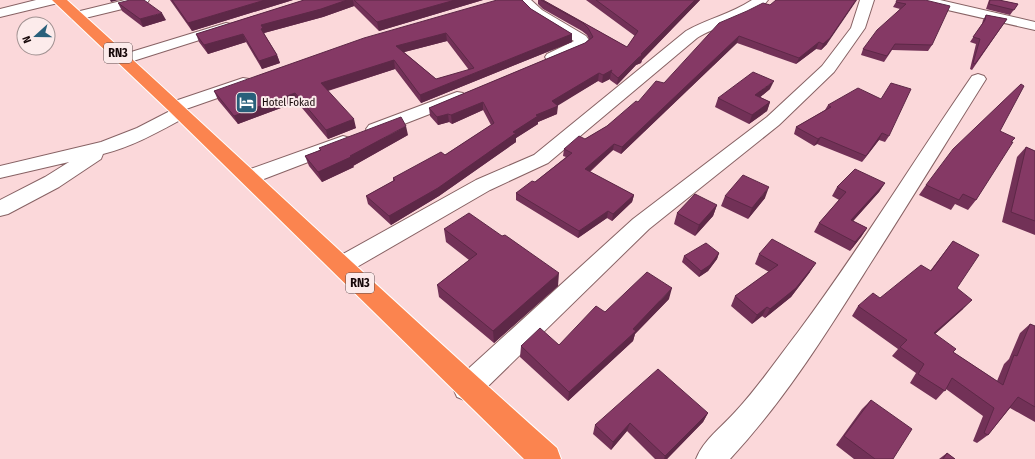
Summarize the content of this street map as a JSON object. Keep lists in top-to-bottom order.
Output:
{
  "streets": {
    "highway": ["RN3"]
  },
  "places": {
    "hotel": ["Hotel Fokad"]
  },
  "north": "left"
}
